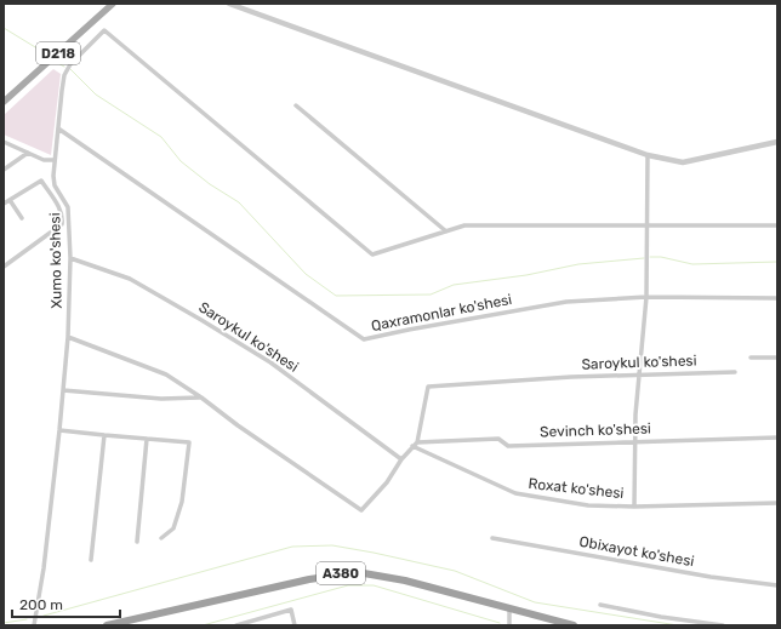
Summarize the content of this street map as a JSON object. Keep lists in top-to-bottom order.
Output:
{
  "streets": {
    "highway": ["A380"],
    "main road": ["D218"],
    "street": [
      "Xumo ko'shesi",
      "Qaxramonlar ko'shesi",
      "Saroykul ko'shesi",
      "Sevinch ko'shesi",
      "Roxat ko'shesi",
      "Obixayot ko'shesi"
    ]
  },
  "crossings": [
    ["Xumo ko'shesi", "Qaxramonlar ko'shesi"],
    ["Xumo ko'shesi", "Saroykul ko'shesi"],
    ["Saroykul ko'shesi", "Sevinch ko'shesi"],
    ["Saroykul ko'shesi", "Roxat ko'shesi"],
    ["Sevinch ko'shesi", "Roxat ko'shesi"]
  ],
  "scale_bar": "200 m"
}
